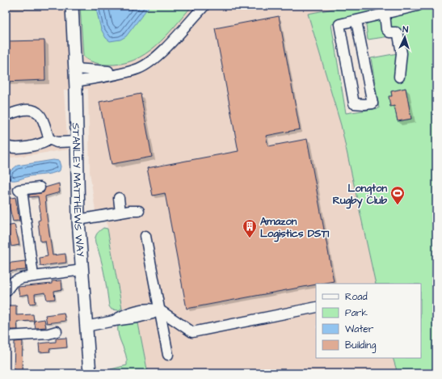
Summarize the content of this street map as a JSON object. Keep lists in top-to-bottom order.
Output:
{
  "streets": {
    "main road": ["STANLEY MATTHEWS WAY"]
  },
  "places": {
    "sports": ["Longton Rugby Club"],
    "building": ["Amazon Logistics DST1"]
  },
  "legend": [
    "Road",
    "Park",
    "Water",
    "Building"
  ],
  "north": "top"
}
